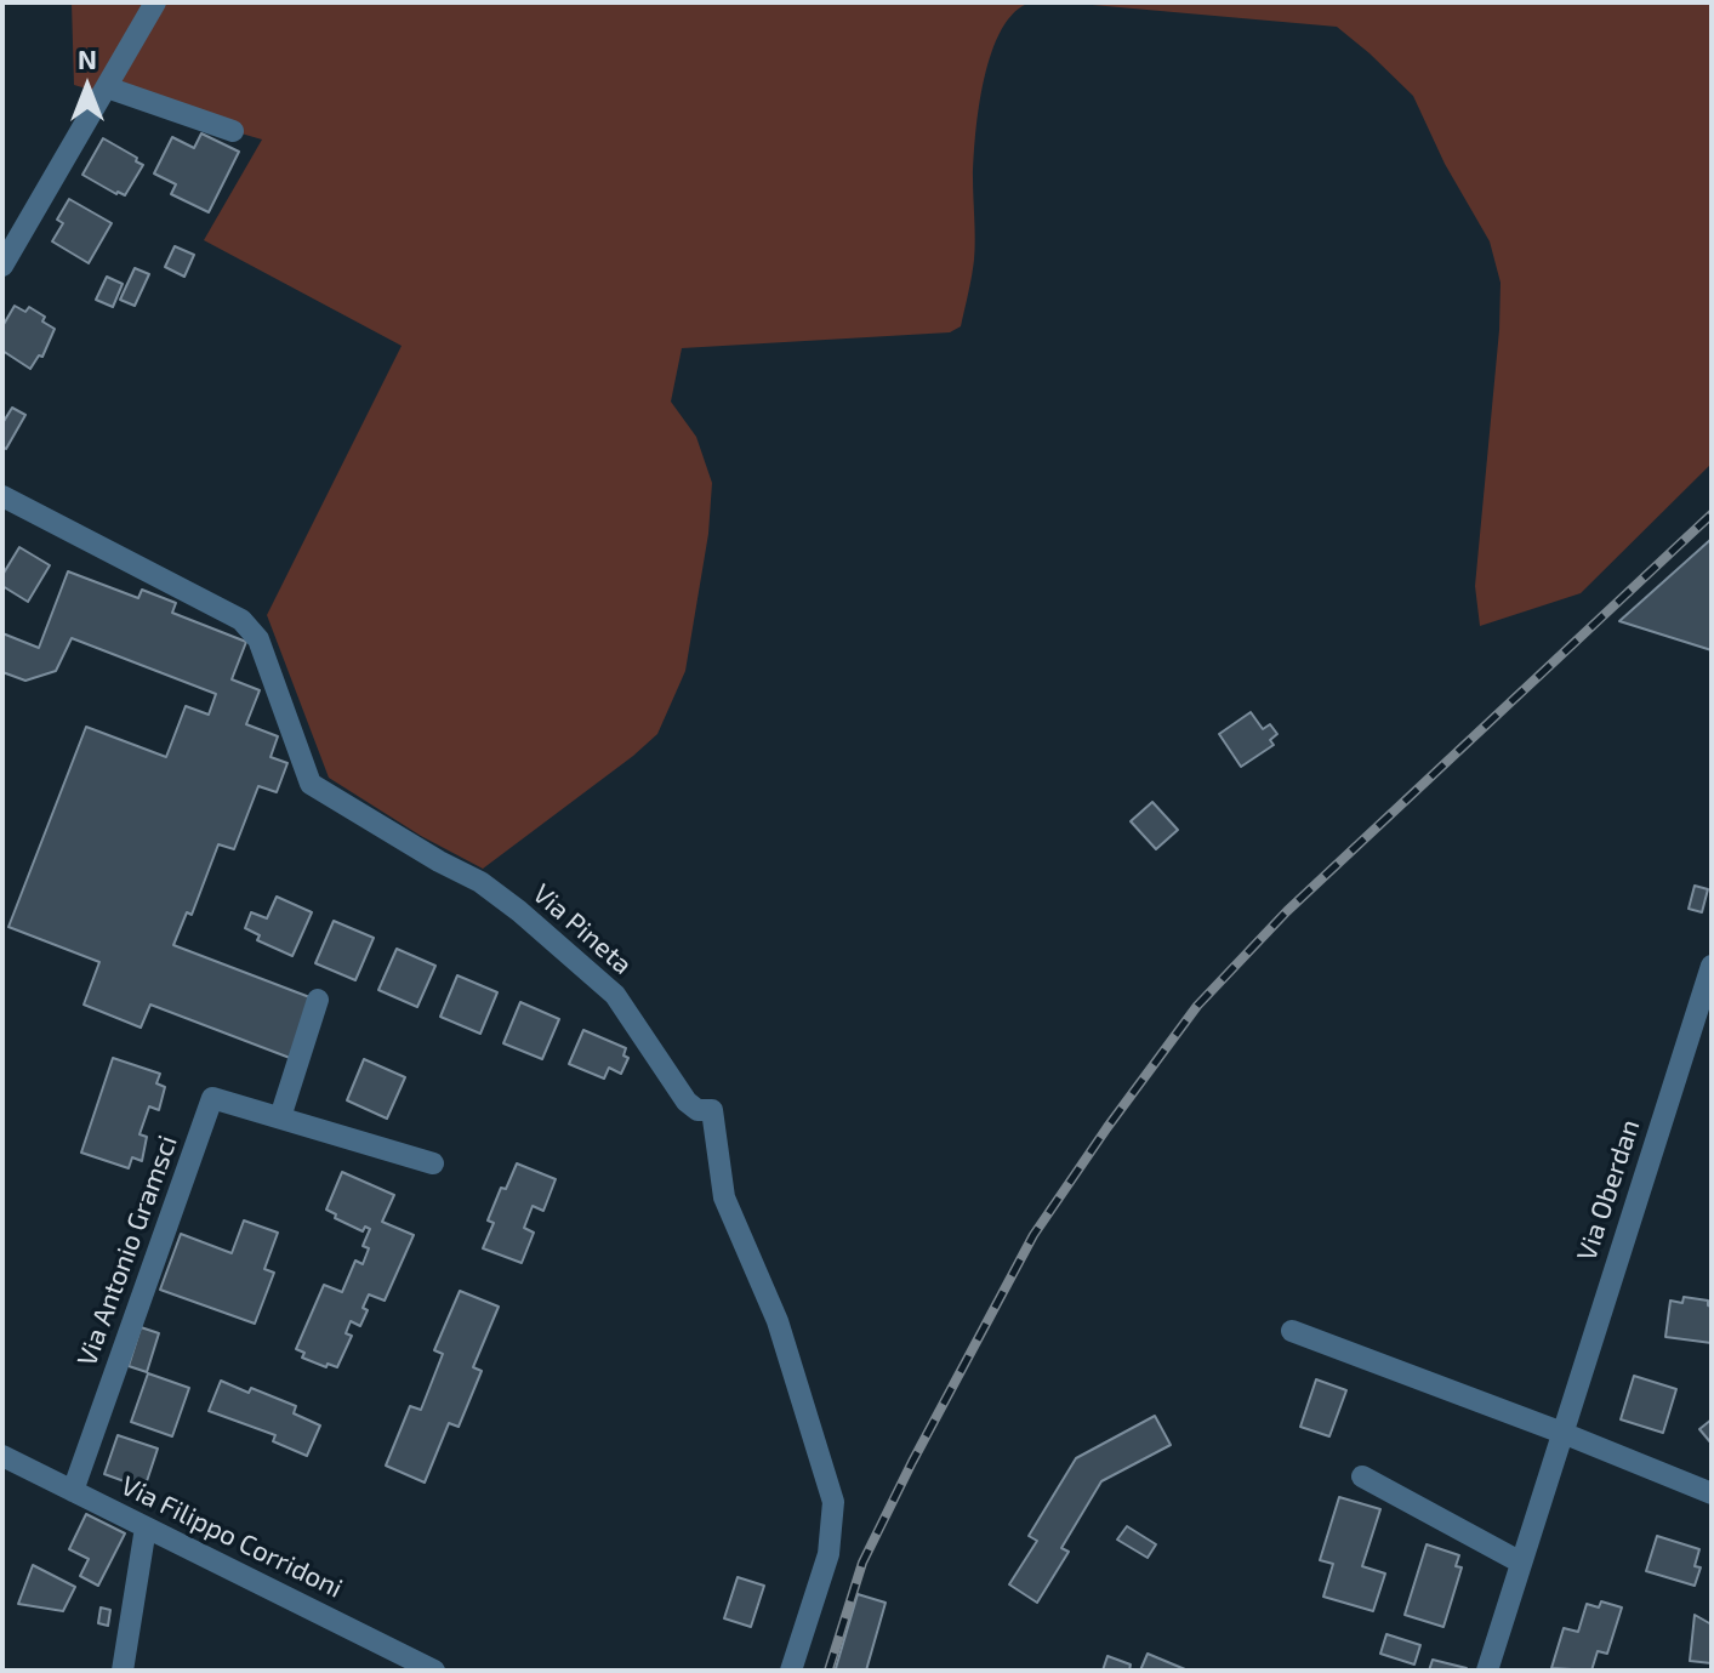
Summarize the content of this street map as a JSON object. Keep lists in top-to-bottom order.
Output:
{
  "streets": {
    "street": [
      "Via Pineta",
      "Via Oberdan",
      "Via Antonio Gramsci",
      "Via Filippo Corridoni"
    ]
  },
  "crossings": [
    ["Via Antonio Gramsci", "Via Filippo Corridoni"]
  ],
  "north": "top"
}
